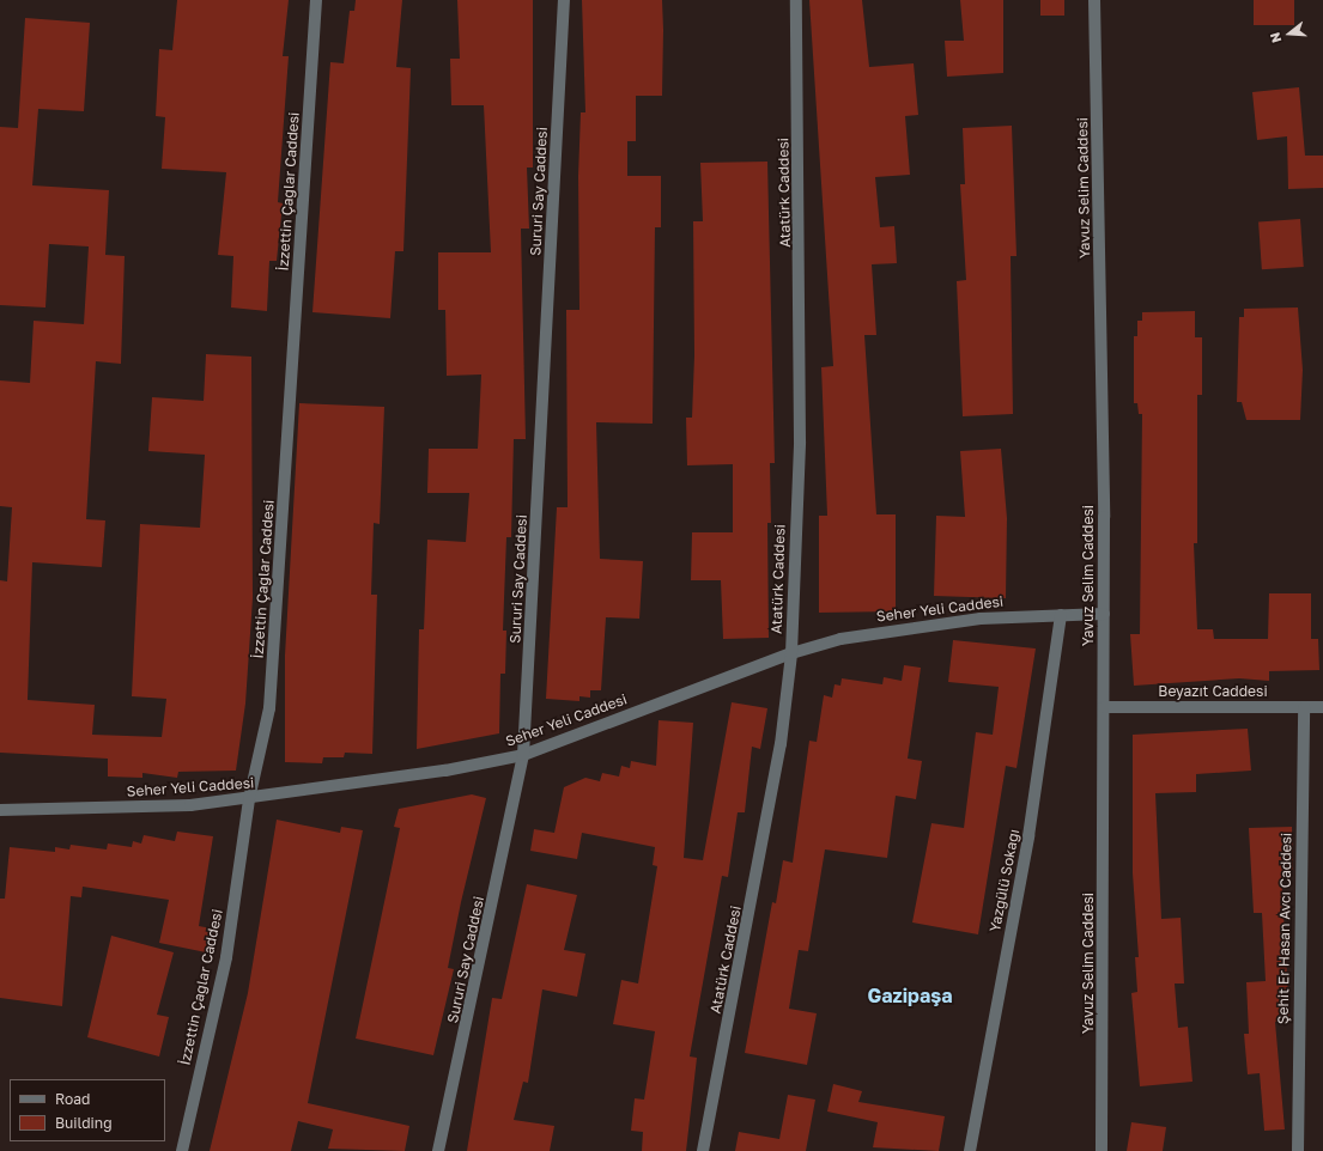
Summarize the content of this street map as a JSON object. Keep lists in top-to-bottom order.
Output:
{
  "streets": {
    "street": [
      "Yavuz Selim Caddesi",
      "İzzettin Çağlar Caddesi",
      "Sururi Say Caddesi",
      "Atatürk Caddesi",
      "Seher Yeli Caddesi",
      "Beyazıt Caddesi",
      "Yazgülü Sokağı",
      "Şehit Er Hasan Avcı Caddesi"
    ]
  },
  "crossings": [
    ["Yavuz Selim Caddesi", "Seher Yeli Caddesi"],
    ["Yavuz Selim Caddesi", "Beyazıt Caddesi"],
    ["İzzettin Çağlar Caddesi", "Seher Yeli Caddesi"],
    ["Sururi Say Caddesi", "Seher Yeli Caddesi"],
    ["Atatürk Caddesi", "Seher Yeli Caddesi"],
    ["Seher Yeli Caddesi", "Yazgülü Sokağı"],
    ["Beyazıt Caddesi", "Şehit Er Hasan Avcı Caddesi"]
  ],
  "districts": ["Gazipaşa"],
  "legend": ["Road", "Building"],
  "north": "left"
}
